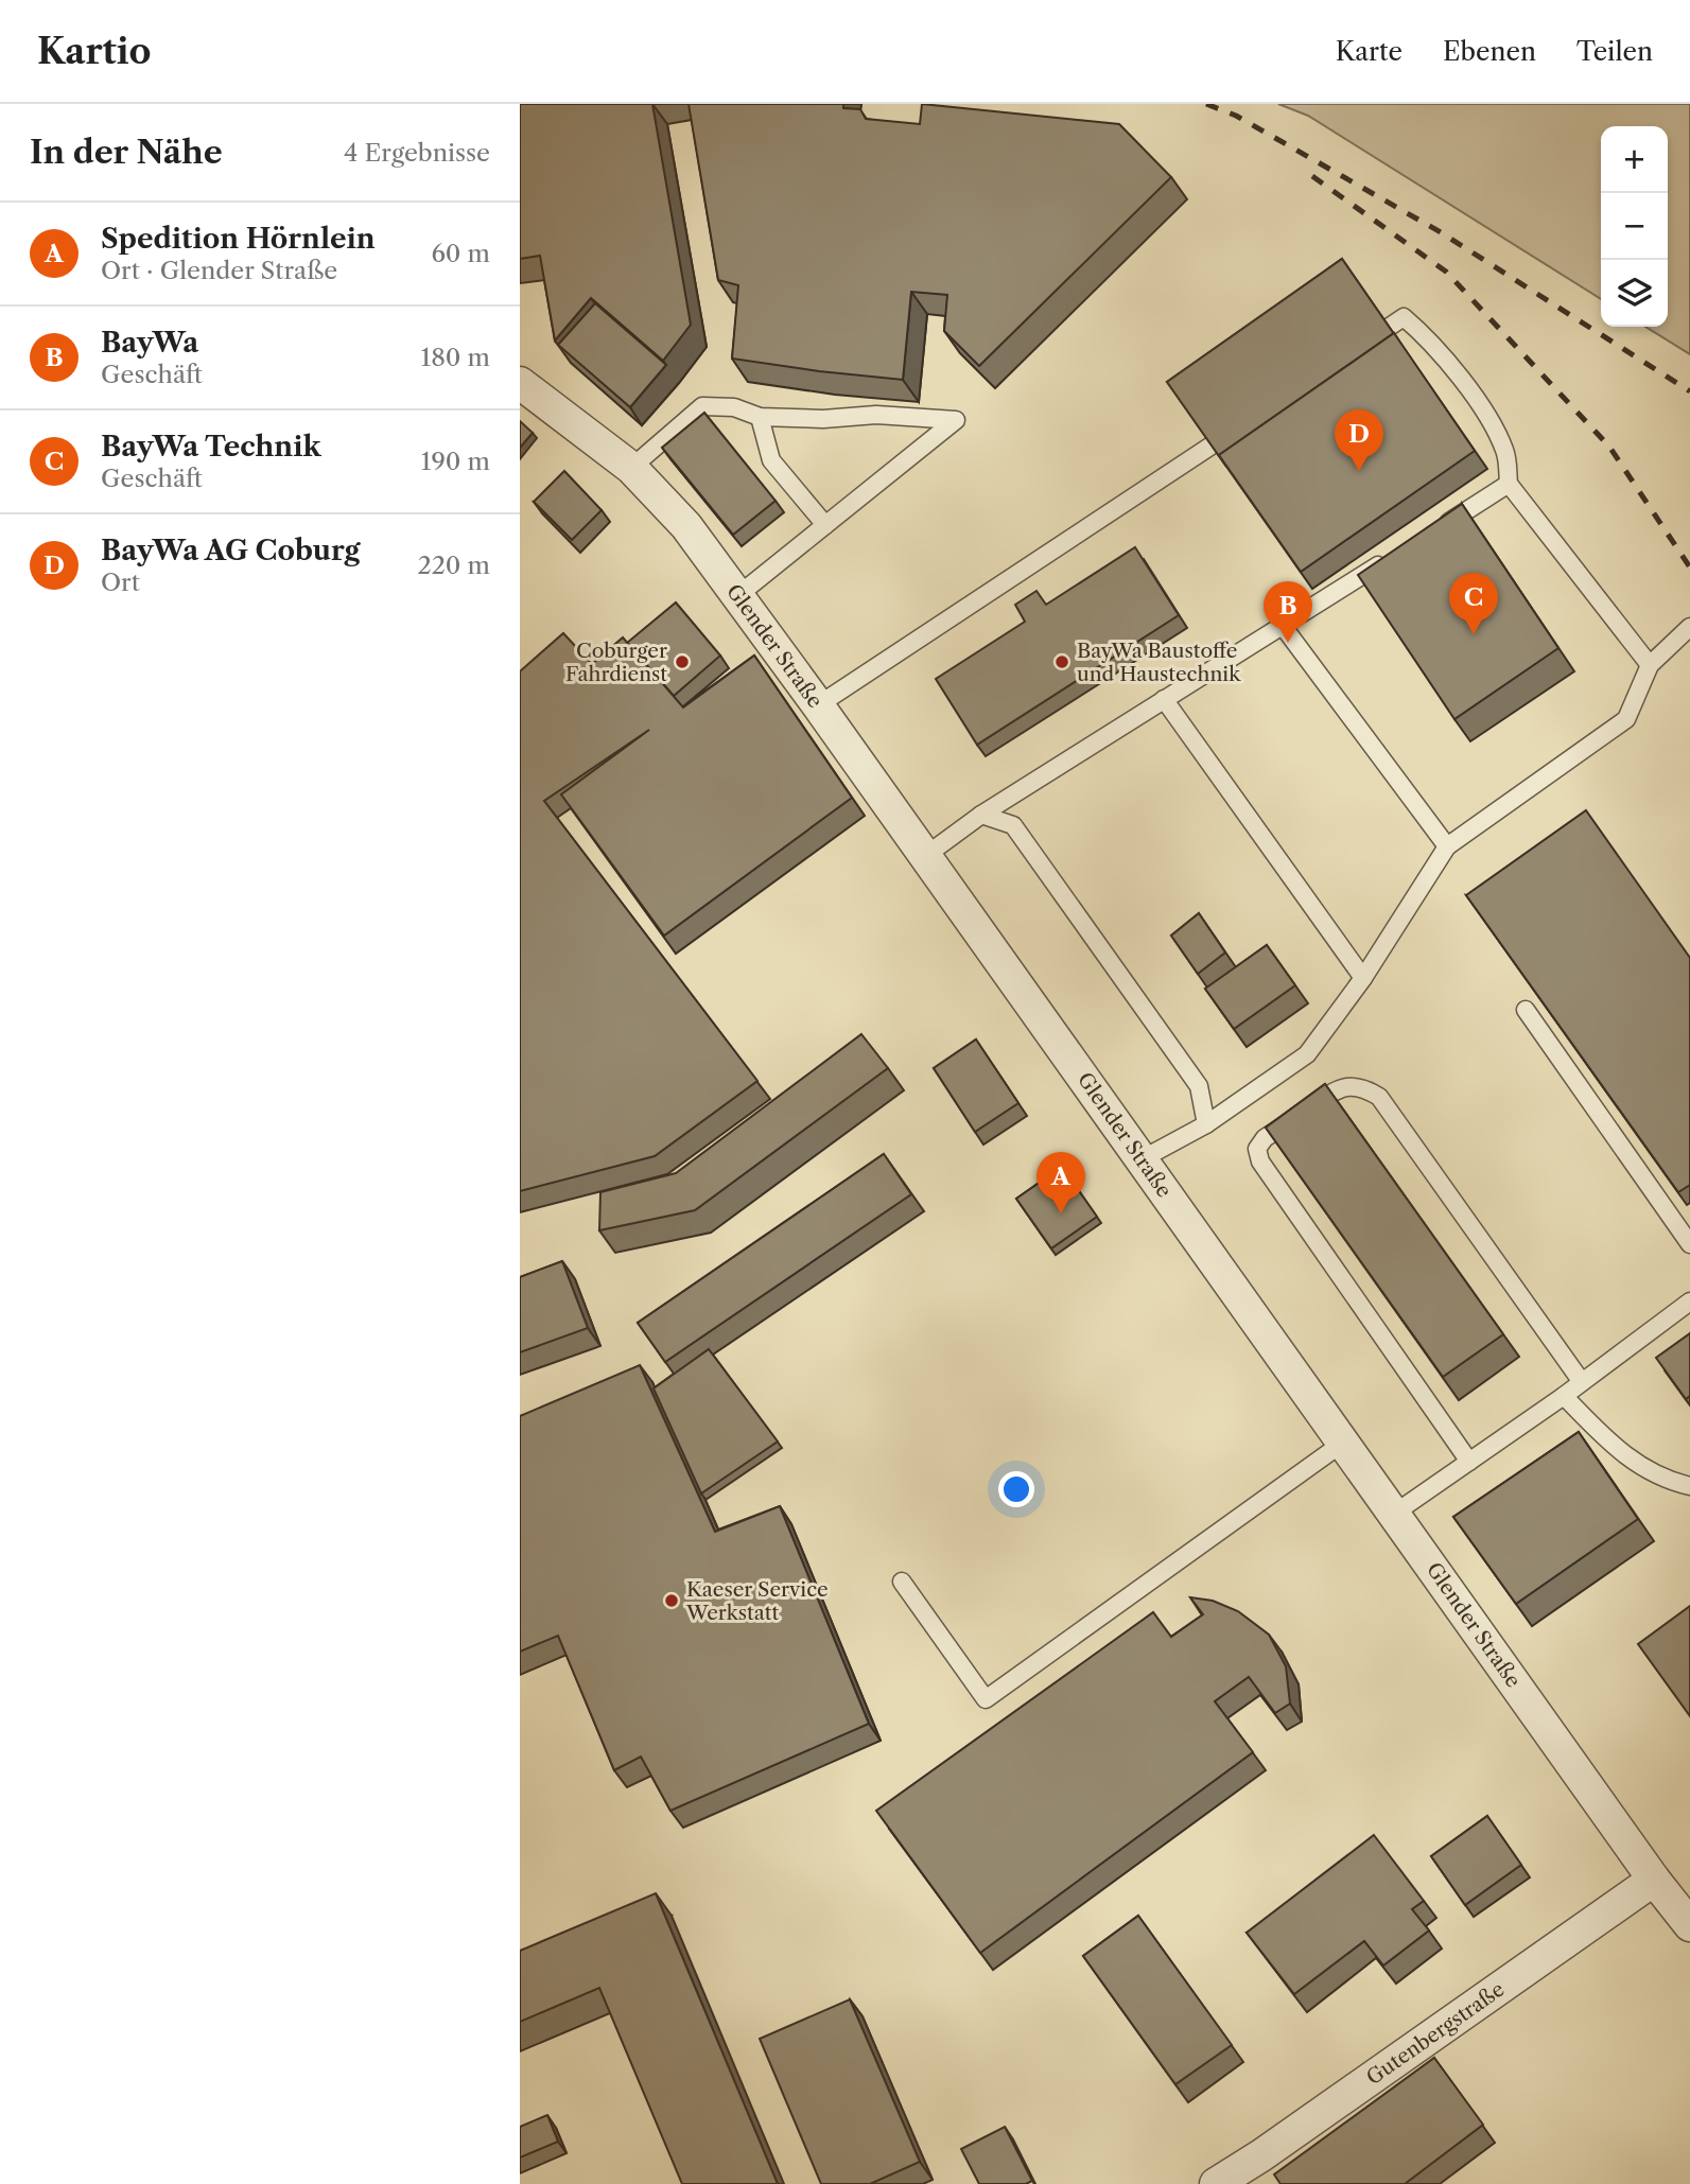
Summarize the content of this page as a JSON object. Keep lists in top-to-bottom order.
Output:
{
  "streets": {
    "street": ["Glender Straße", "Gutenbergstraße"]
  },
  "crossings": [
    ["Glender Straße", "Gutenbergstraße"]
  ],
  "places": ["Coburger Fahrdienst", "BayWa Baustoffe und Haustechnik", "Kaeser Service Werkstatt"],
  "page": {
    "header": "Kartio",
    "nav": ["Karte", "Ebenen", "Teilen"],
    "heading": ["In der Nähe", "4 Ergebnisse"],
    "map_buttons": ["+", "−"],
    "list": [
      {
        "mark": "A",
        "name": "Spedition Hörnlein",
        "note": "Ort · Glender Straße",
        "value": "60 m"
      },
      {
        "mark": "B",
        "name": "BayWa",
        "note": "Geschäft",
        "value": "180 m"
      },
      {
        "mark": "C",
        "name": "BayWa Technik",
        "note": "Geschäft",
        "value": "190 m"
      },
      {
        "mark": "D",
        "name": "BayWa AG Coburg",
        "note": "Ort",
        "value": "220 m"
      }
    ],
    "pins": [
      "D",
      "C",
      "B",
      "A"
    ]
  }
}
